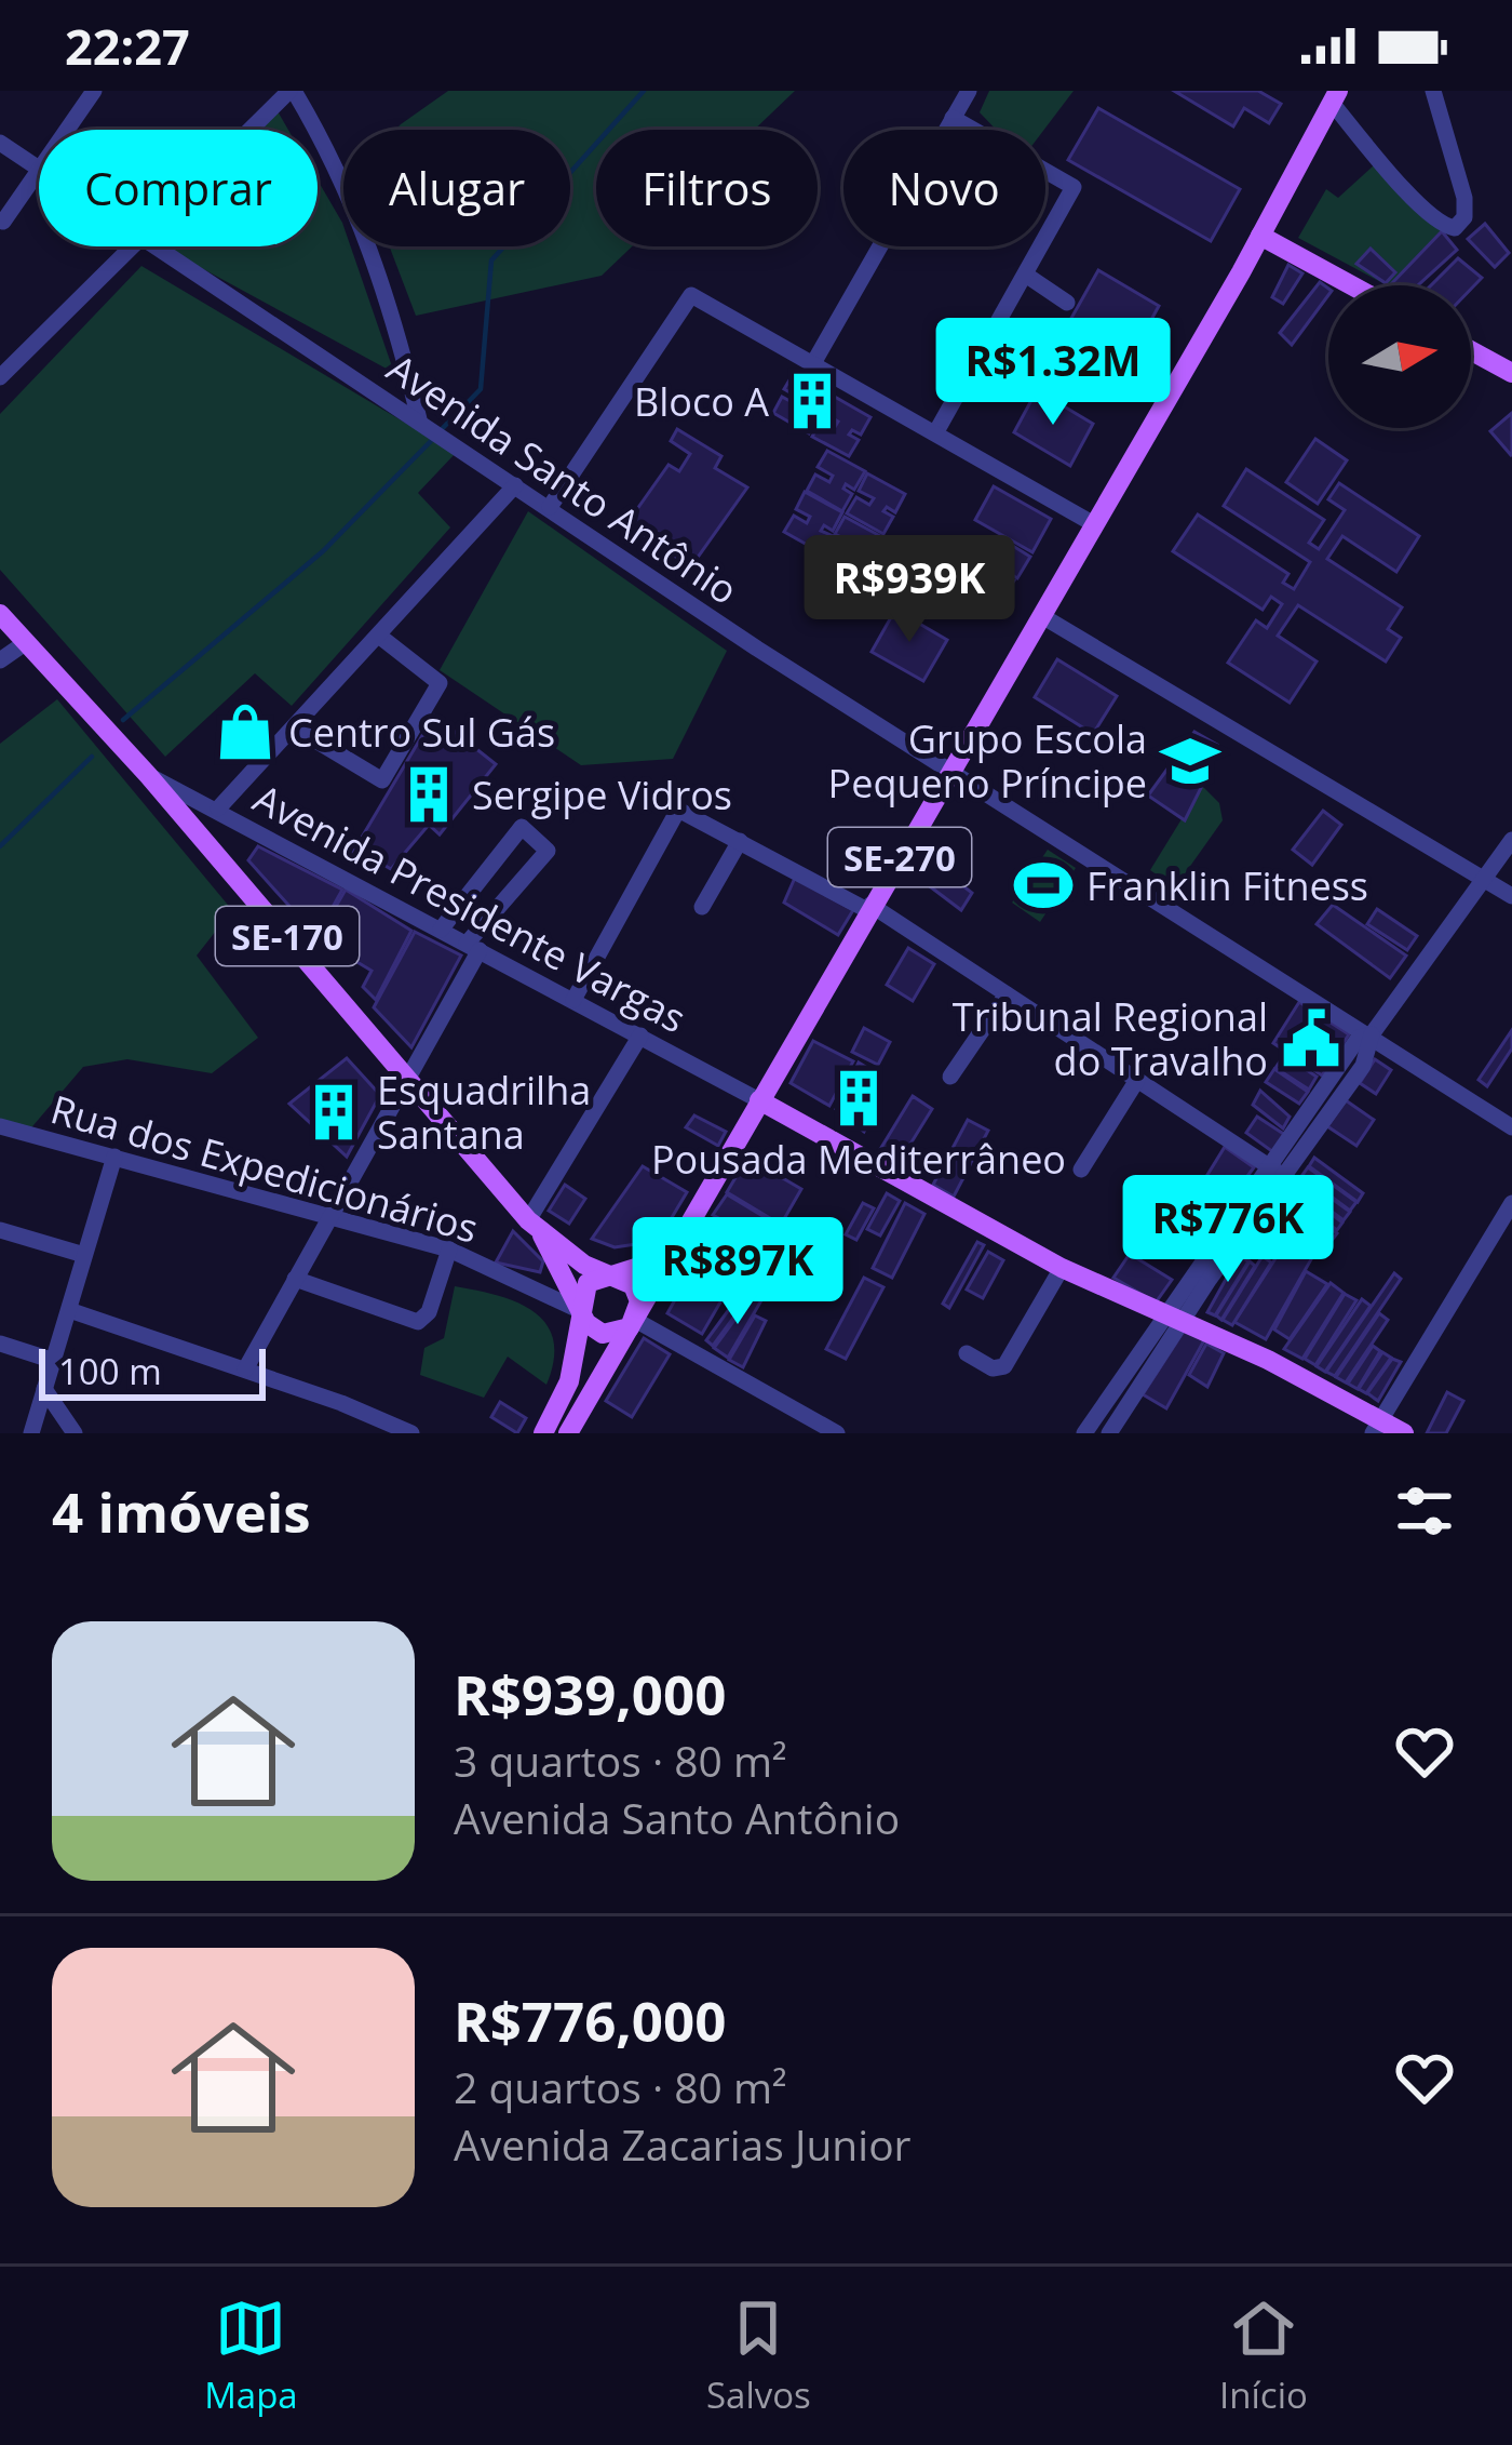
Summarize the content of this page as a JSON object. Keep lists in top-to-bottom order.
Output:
{
  "streets": {
    "main road": ["SE-270", "SE-170"],
    "street": ["Avenida Santo Antônio", "Avenida Presidente Vargas", "Rua dos Expedicionários"]
  },
  "crossings": [
    ["Avenida Santo Antônio", "SE-270"],
    ["SE-270", "Avenida Presidente Vargas"],
    ["SE-270", "Rua dos Expedicionários"],
    ["Avenida Presidente Vargas", "SE-170"]
  ],
  "places": {
    "building": [
      "Bloco A",
      "Sergipe Vidros",
      "Pousada Mediterrâneo",
      "Esquadrilha Santana"
    ],
    "shop": ["Centro Sul Gás"],
    "school or university": ["Grupo Escola Pequeno Príncipe"],
    "sports": ["Franklin Fitness"],
    "public building": ["Tribunal Regional do Travalho"]
  },
  "scale_bar": "100 m",
  "north": "right",
  "page": {
    "status": "22:27",
    "chip": [
      "Comprar",
      "Alugar",
      "Filtros",
      "Novo"
    ],
    "price": [
      "R$1.32M",
      "R$939K",
      "R$776K",
      "R$897K"
    ],
    "scale": "100 m",
    "heading": "4 imóveis",
    "list": [
      {
        "name": "R$939,000",
        "note": "3 quartos · 80 m² · Avenida Santo Antônio"
      },
      {
        "name": "R$776,000",
        "note": "2 quartos · 80 m² · Avenida Zacarias Junior"
      }
    ],
    "tabs": ["Mapa", "Salvos", "Início"]
  }
}
